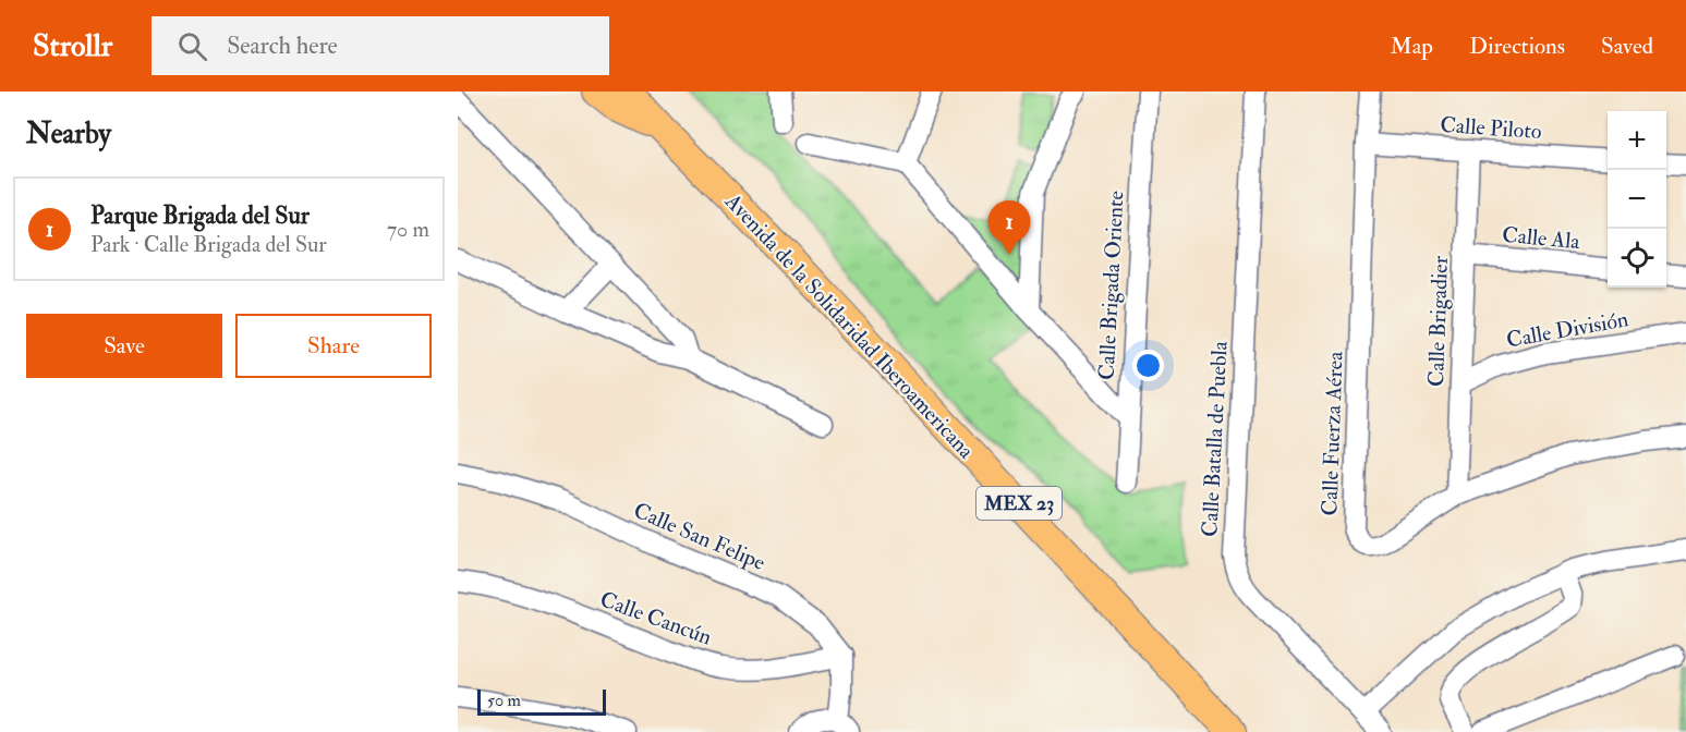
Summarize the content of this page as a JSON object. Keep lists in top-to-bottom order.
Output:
{
  "streets": {
    "highway": ["Avenida de la Solidaridad Iberoamericana", "MEX 23"],
    "street": [
      "Calle Piloto",
      "Calle Ala",
      "Calle Brigada Oriente",
      "Calle Brigadier",
      "Calle División",
      "Calle Fuerza Aérea",
      "Calle Batalla de Puebla",
      "Calle San Felipe",
      "Calle Cancún"
    ]
  },
  "crossings": [
    ["Calle Piloto", "Calle Brigadier"],
    ["Calle Piloto", "Calle Fuerza Aérea"],
    ["Calle Ala", "Calle Brigadier"],
    ["Calle Brigadier", "Calle División"],
    ["Calle Brigadier", "Calle Fuerza Aérea"],
    ["Calle San Felipe", "Calle Cancún"]
  ],
  "scale_bar": "50 m",
  "page": {
    "header": "Strollr",
    "search": "Search here",
    "nav": ["Map", "Directions", "Saved"],
    "heading": "Nearby",
    "map_buttons": ["+", "−"],
    "list": [
      {
        "mark": "1",
        "name": "Parque Brigada del Sur",
        "note": "Park · Calle Brigada del Sur",
        "value": "70 m"
      }
    ],
    "pins": "1",
    "buttons": ["Save", "Share"],
    "scale": "50 m"
  }
}
